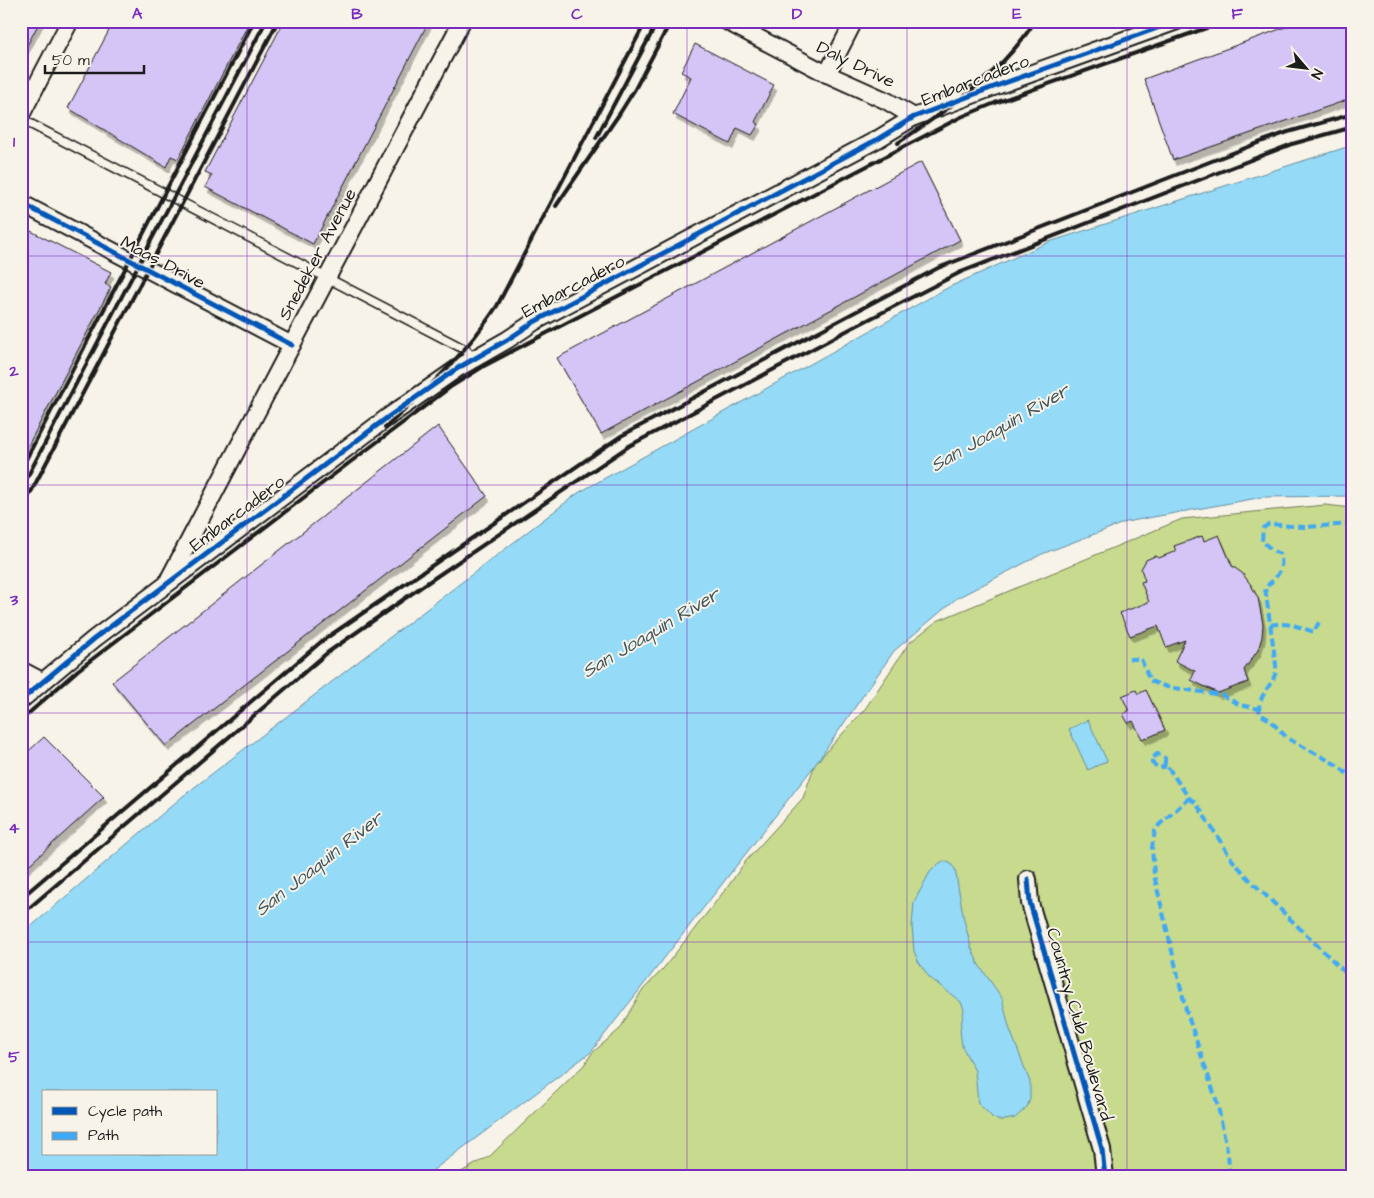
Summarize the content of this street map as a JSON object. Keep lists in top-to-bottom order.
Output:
{
  "streets": {
    "street": [
      "Daly Drive",
      "Embarcadero",
      "Snedeker Avenue",
      "Maas Drive",
      "Country Club Boulevard"
    ]
  },
  "crossings": [
    ["Daly Drive", "Embarcadero"],
    ["Embarcadero", "Snedeker Avenue"],
    ["Snedeker Avenue", "Maas Drive"]
  ],
  "water": ["San Joaquin River"],
  "legend": ["Cycle path", "Path"],
  "scale_bar": "50 m",
  "north": "bottom right",
  "grid": {
    "columns": [
      "A",
      "B",
      "C",
      "D",
      "E",
      "F"
    ],
    "rows": [
      "1",
      "2",
      "3",
      "4",
      "5"
    ]
  }
}
